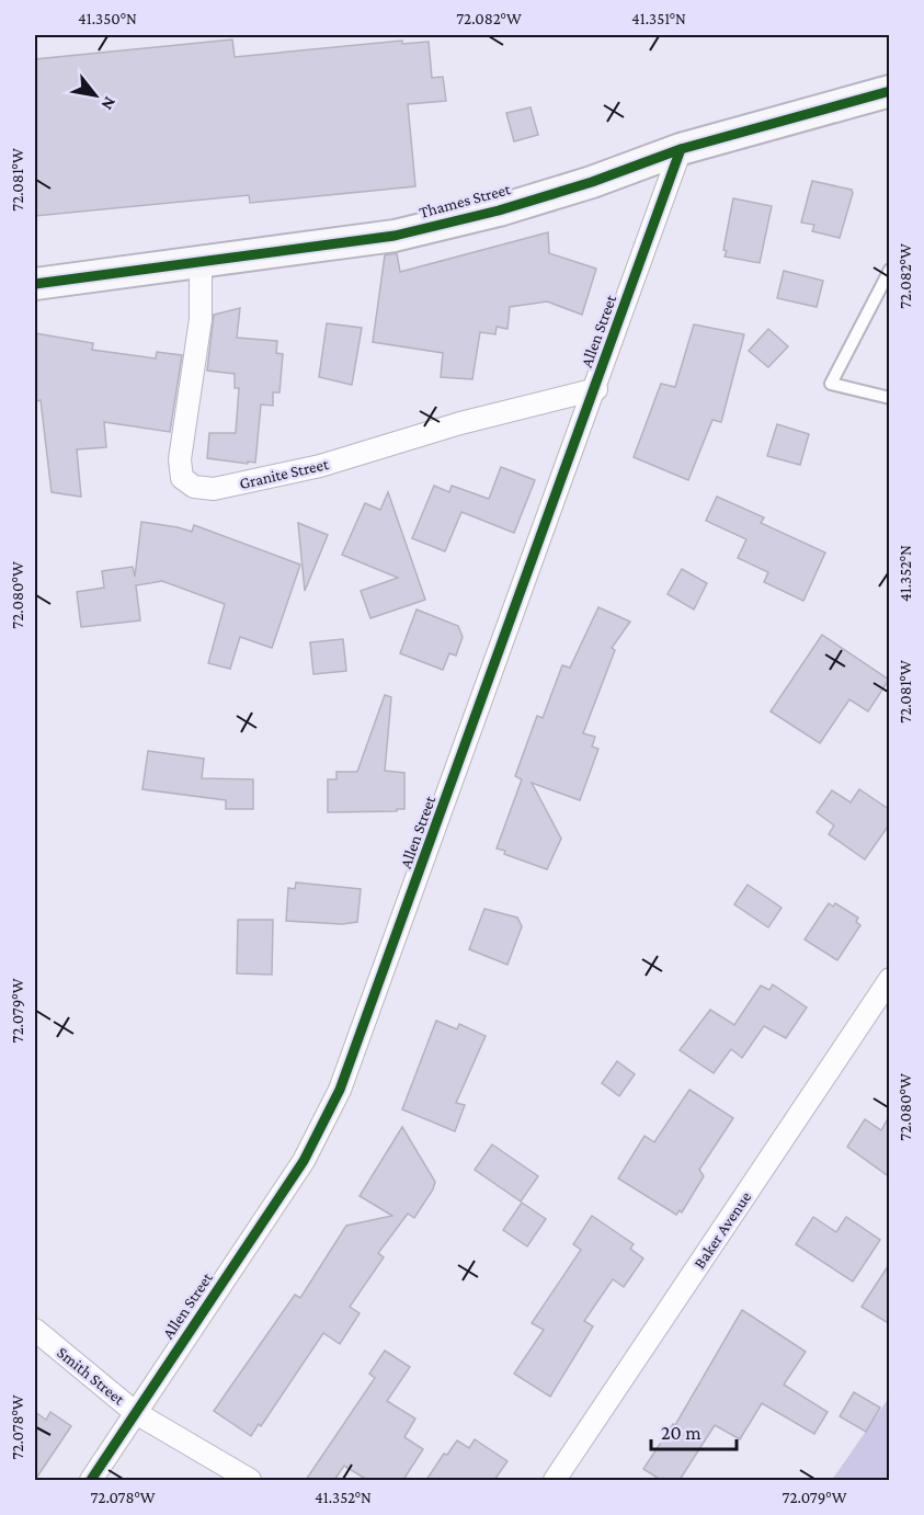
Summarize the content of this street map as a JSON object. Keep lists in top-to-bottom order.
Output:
{
  "streets": {
    "street": [
      "Thames Street",
      "Allen Street",
      "Granite Street",
      "Baker Avenue",
      "Smith Street"
    ]
  },
  "crossings": [
    ["Thames Street", "Allen Street"],
    ["Thames Street", "Granite Street"],
    ["Allen Street", "Granite Street"],
    ["Allen Street", "Smith Street"]
  ],
  "scale_bar": "20 m",
  "north": "bottom right",
  "coordinates": [
    "41.350°N",
    "72.082°W",
    "41.351°N",
    "72.081°W",
    "41.352°N",
    "72.080°W",
    "72.079°W",
    "72.078°W"
  ]
}
